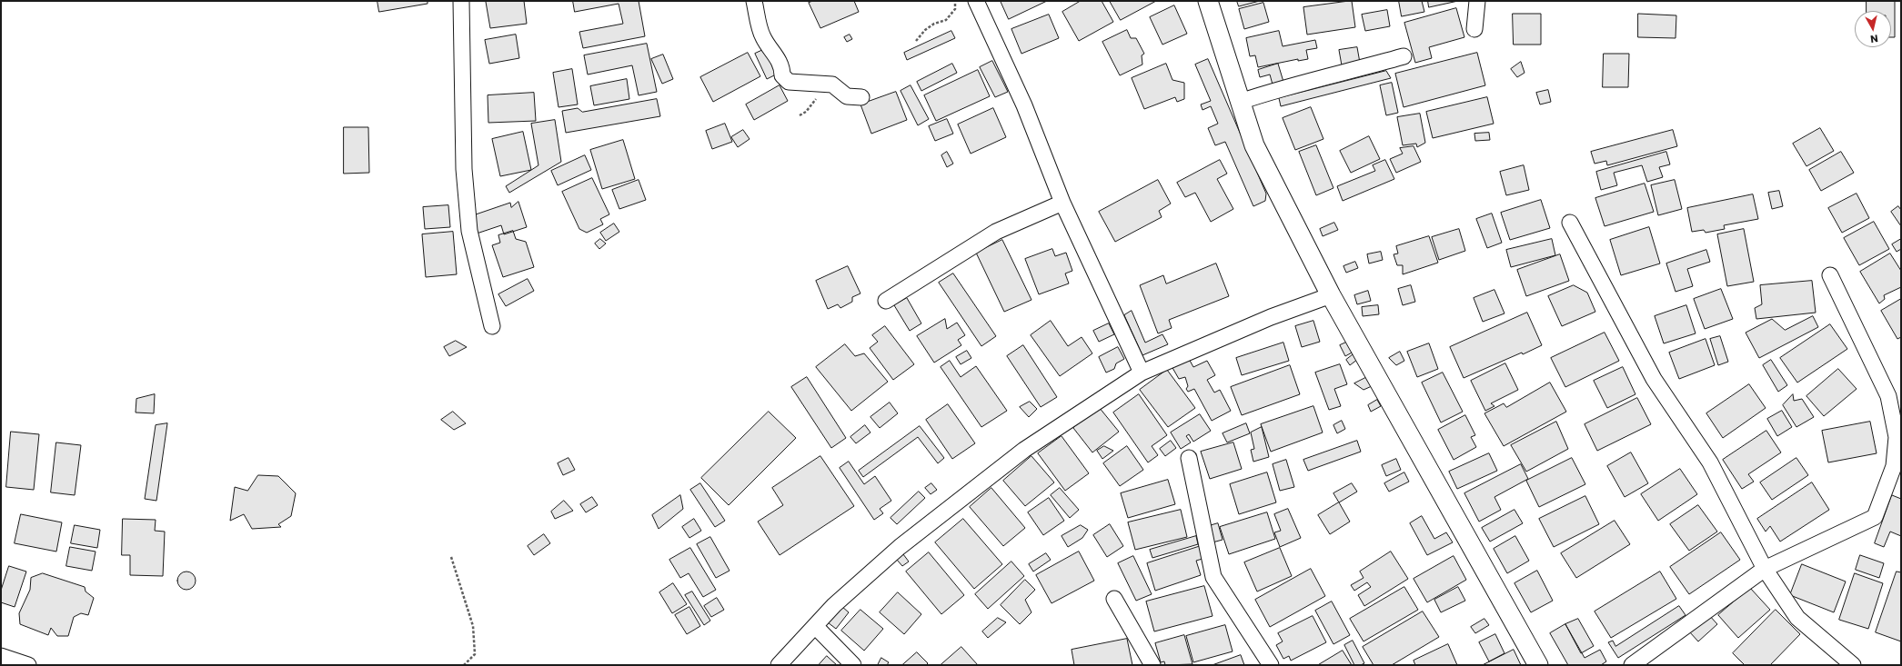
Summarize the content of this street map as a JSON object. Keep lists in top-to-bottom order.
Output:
{
  "north": "bottom"
}
